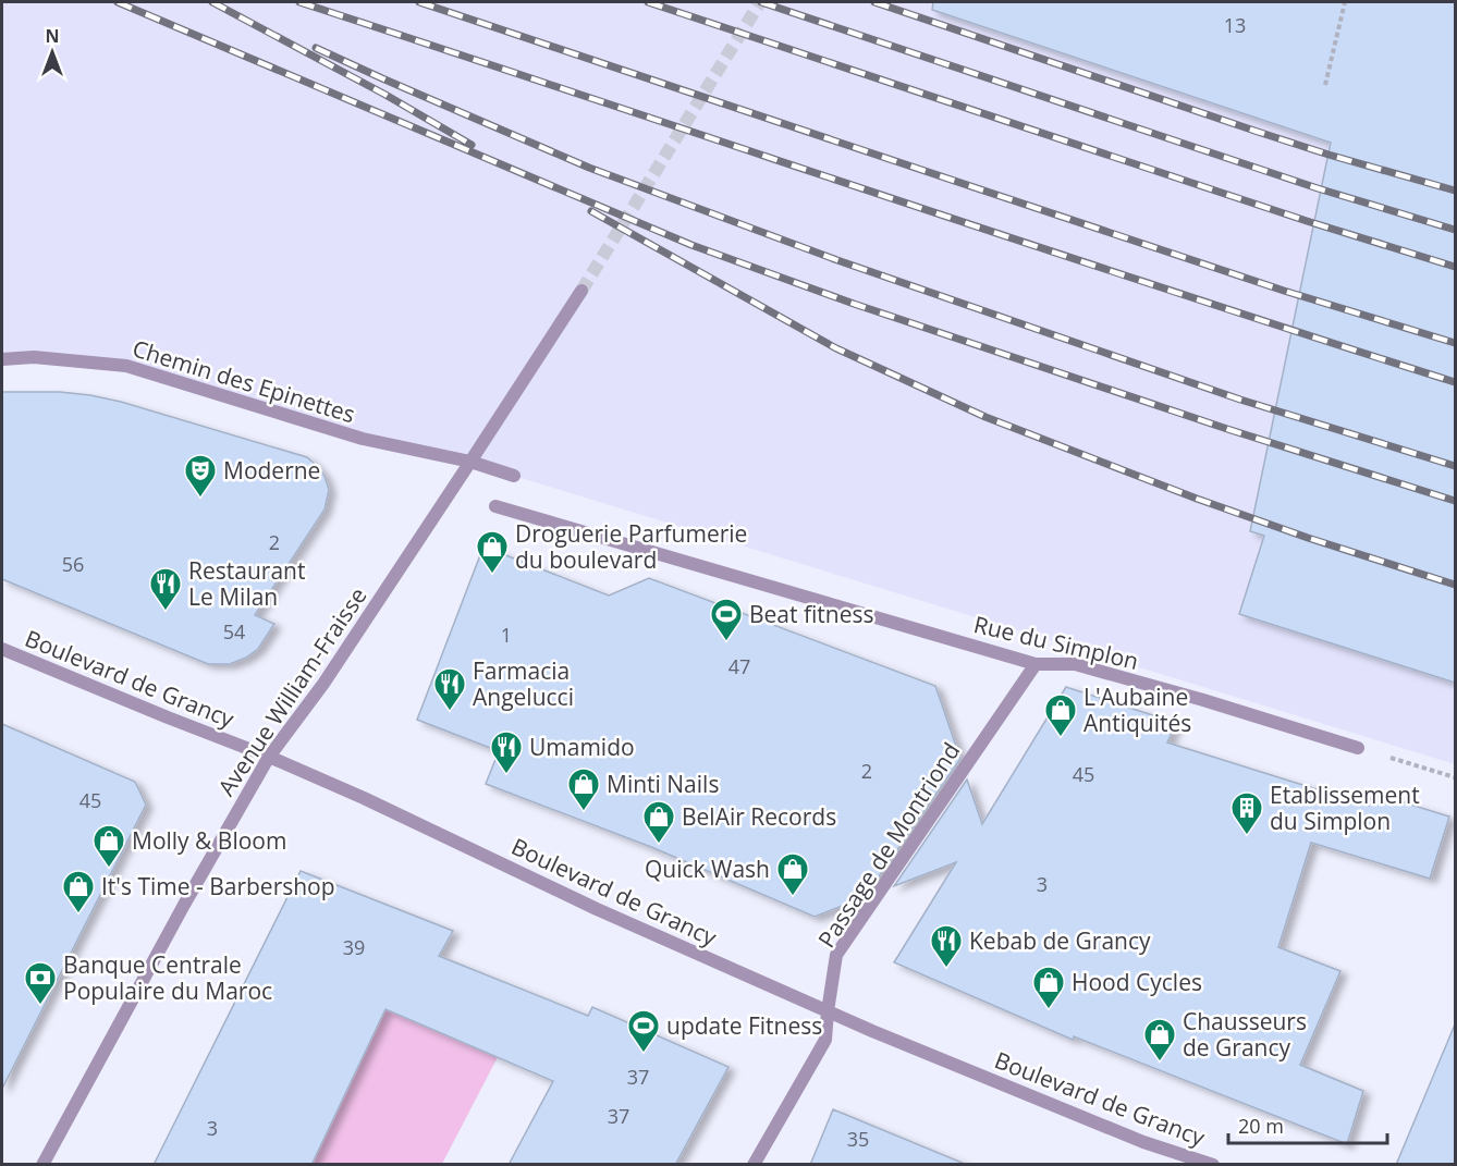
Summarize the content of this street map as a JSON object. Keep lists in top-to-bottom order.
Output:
{
  "streets": {
    "street": [
      "Chemin des Epinettes",
      "Rue du Simplon",
      "Boulevard de Grancy",
      "Avenue William-Fraisse",
      "Passage de Montriond"
    ]
  },
  "crossings": [
    ["Chemin des Epinettes", "Avenue William-Fraisse"],
    ["Rue du Simplon", "Passage de Montriond"],
    ["Boulevard de Grancy", "Avenue William-Fraisse"],
    ["Boulevard de Grancy", "Passage de Montriond"]
  ],
  "places": {
    "theatre": ["Moderne"],
    "shop": [
      "Droguerie Parfumerie du boulevard",
      "L'Aubaine Antiquités",
      "Minti Nails",
      "BelAir Records",
      "Molly & Bloom",
      "Quick Wash",
      "It's Time - Barbershop",
      "Hood Cycles",
      "Chausseurs de Grancy"
    ],
    "restaurant": [
      "Restaurant Le Milan",
      "Farmacia Angelucci",
      "Umamido",
      "Kebab de Grancy"
    ],
    "sports": ["Beat fitness", "update Fitness"],
    "building": ["Etablissement du Simplon"],
    "bank": ["Banque Centrale Populaire du Maroc"]
  },
  "house_numbers": [
    "13",
    "2",
    "56",
    "54",
    "1",
    "47",
    "2",
    "45",
    "45",
    "3",
    "39",
    "37",
    "37",
    "3",
    "35"
  ],
  "scale_bar": "20 m",
  "north": "top"
}
